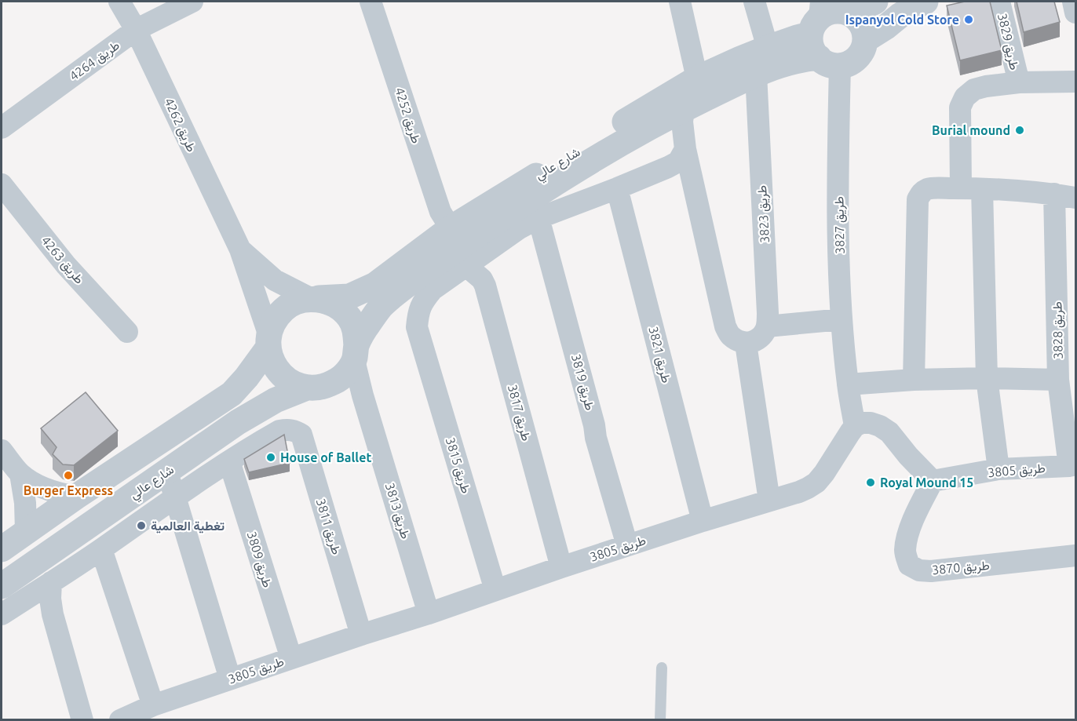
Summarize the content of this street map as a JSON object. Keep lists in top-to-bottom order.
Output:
{
  "streets": {
    "street": [
      "طريق 3829",
      "طريق 4264",
      "طريق 4252",
      "طريق 4262",
      "شارع عالي",
      "طريق 3823",
      "طريق 3827",
      "طريق 4263",
      "طريق 3828",
      "طريق 3821",
      "طريق 3819",
      "طريق 3817",
      "طريق 3815",
      "طريق 3805",
      "طريق 3813",
      "طريق 3811",
      "طريق 3809",
      "طريق 3870"
    ]
  },
  "crossings": [
    ["طريق 3829", "طريق 3828"],
    ["طريق 4264", "طريق 4262"],
    ["طريق 4252", "شارع عالي"],
    ["طريق 4262", "شارع عالي"],
    ["طريق 4262", "طريق 3813"],
    ["شارع عالي", "طريق 3823"],
    ["شارع عالي", "طريق 3827"],
    ["شارع عالي", "طريق 3817"],
    ["شارع عالي", "طريق 3815"],
    ["شارع عالي", "طريق 3813"],
    ["طريق 3827", "طريق 3805"],
    ["طريق 3828", "طريق 3805"],
    ["طريق 3821", "طريق 3815"],
    ["طريق 3821", "طريق 3805"],
    ["طريق 3819", "طريق 3815"],
    ["طريق 3819", "طريق 3805"],
    ["طريق 3817", "طريق 3815"],
    ["طريق 3817", "طريق 3805"],
    ["طريق 3815", "طريق 3805"],
    ["طريق 3805", "طريق 3813"],
    ["طريق 3805", "طريق 3811"],
    ["طريق 3805", "طريق 3809"],
    ["طريق 3805", "طريق 3870"],
    ["طريق 3811", "طريق 3809"]
  ],
  "places": [
    "Ispanyol Cold Store",
    "Burial mound",
    "House of Ballet",
    "Burger Express",
    "Royal Mound 15",
    "تغطية العالمية"
  ]
}
